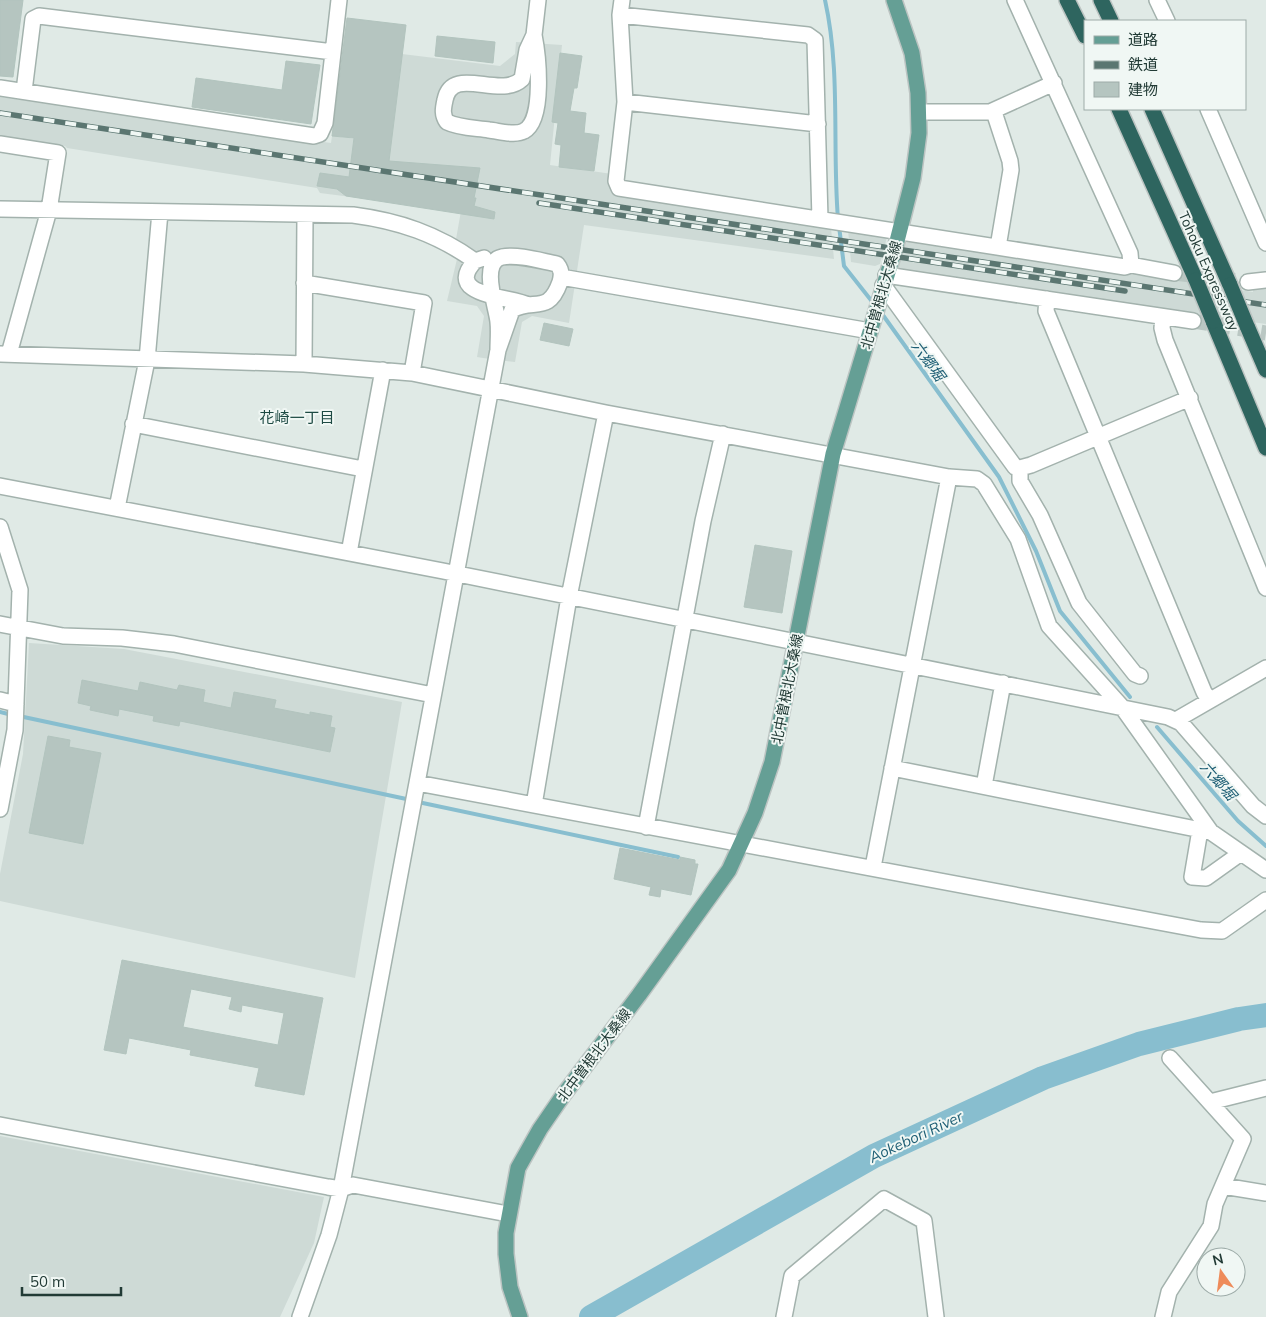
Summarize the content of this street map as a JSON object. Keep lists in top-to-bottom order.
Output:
{
  "streets": {
    "highway": ["Tohoku Expressway"],
    "main road": ["北中曽根北大桑線"]
  },
  "districts": ["花崎一丁目"],
  "water": ["六郷堀", "Aokebori River"],
  "legend": ["道路", "鉄道", "建物"],
  "scale_bar": "50 m",
  "north": "top"
}
